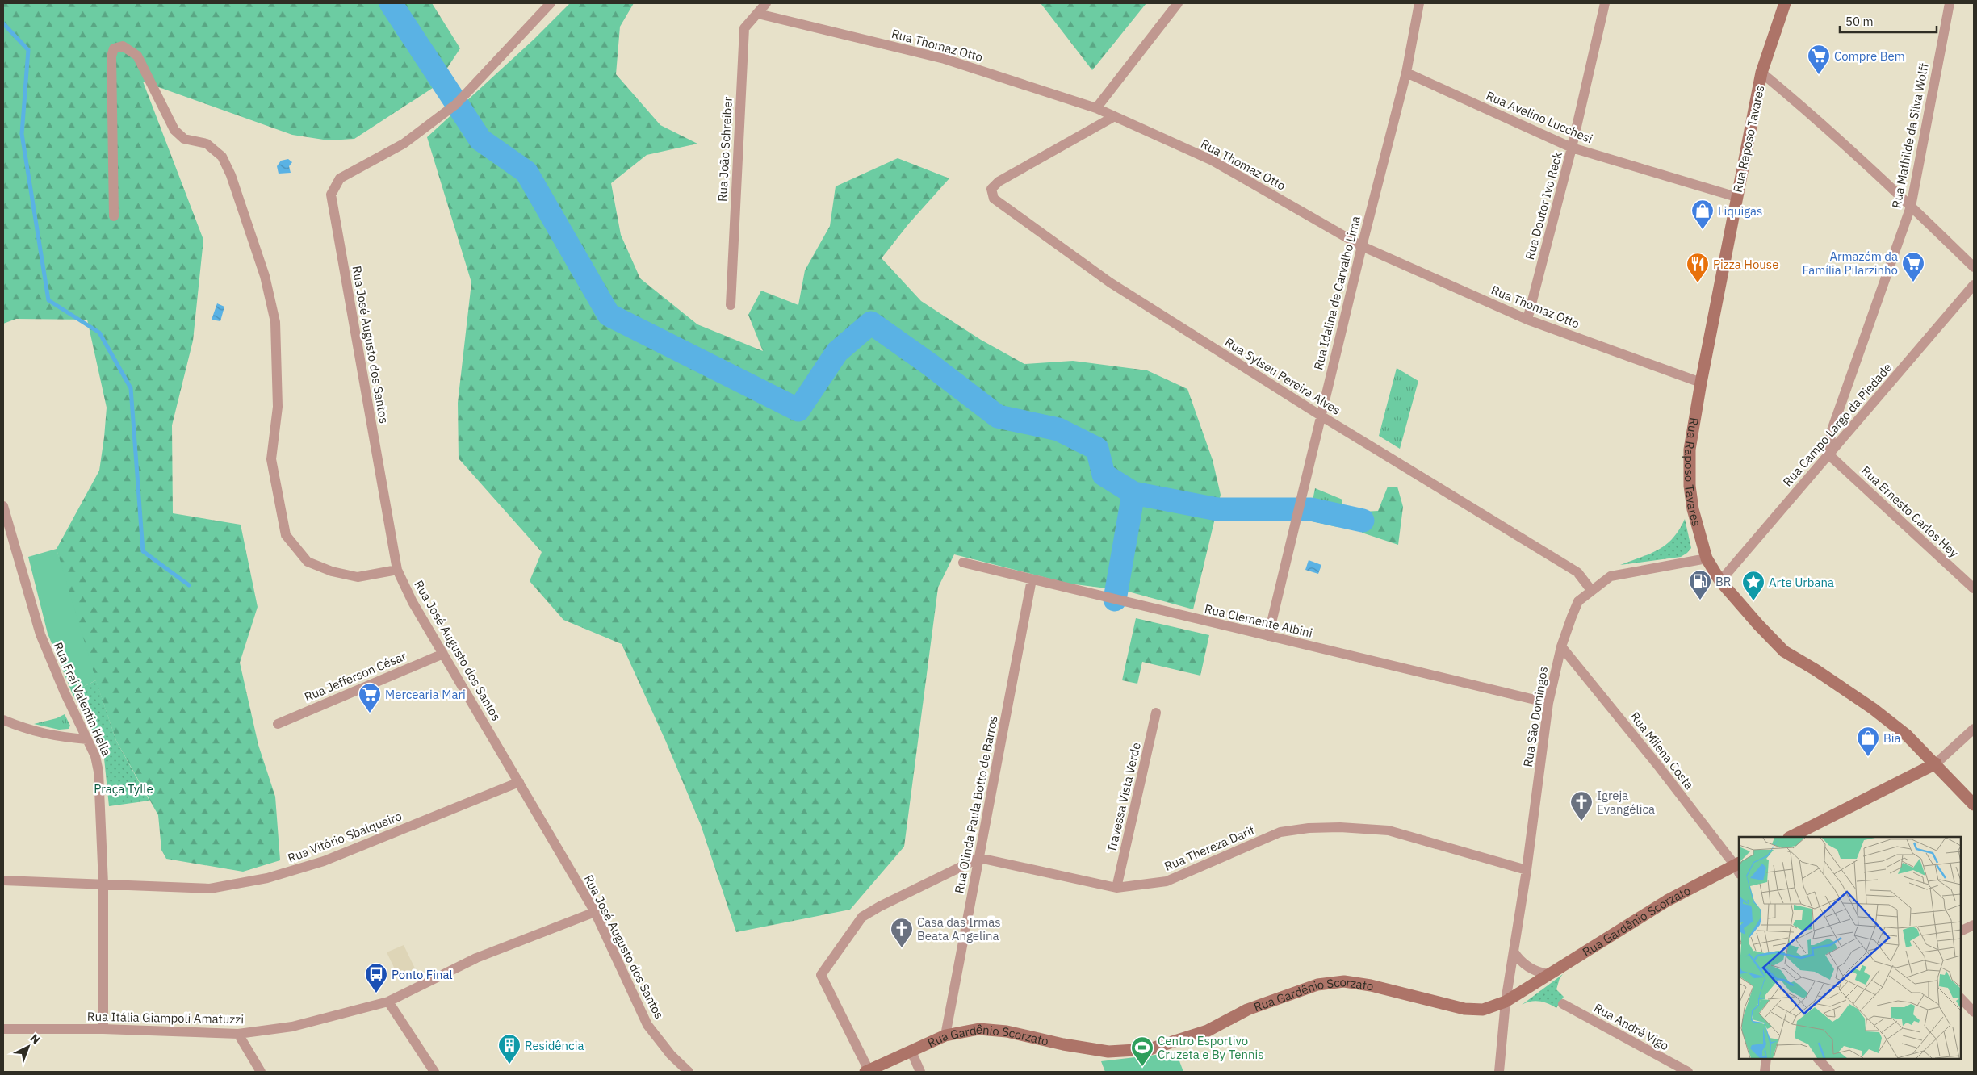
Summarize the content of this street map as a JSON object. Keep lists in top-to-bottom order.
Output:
{
  "streets": {
    "street": [
      "Rua Thomaz Otto",
      "Rua Avelino Lucchesi",
      "Rua Mathilde da Silva Wolff",
      "Rua Raposo Tavares",
      "Rua João Schreiber",
      "Rua Doutor Ivo Reck",
      "Rua Idalina de Carvalho Lima",
      "Rua José Augusto dos Santos",
      "Rua Sylseu Pereira Alves",
      "Rua Campo Largo da Piedade",
      "Rua Ernesto Carlos Hey",
      "Rua Clemente Albini",
      "Rua Jefferson César",
      "Rua Frei Valentin Hella",
      "Rua São Domingos",
      "Rua Milena Costa",
      "Travessa Vista Verde",
      "Rua Olinda Paula Botto de Barros",
      "Rua Vitório Sbalqueiro",
      "Rua Thereza Darif",
      "Rua Gardênio Scorzato",
      "Rua Itália Giampoli Amatuzzi",
      "Rua André Vigo"
    ]
  },
  "crossings": [
    ["Rua Thomaz Otto", "Rua Raposo Tavares"],
    ["Rua Thomaz Otto", "Rua João Schreiber"],
    ["Rua Thomaz Otto", "Rua Doutor Ivo Reck"],
    ["Rua Thomaz Otto", "Rua Idalina de Carvalho Lima"],
    ["Rua Thomaz Otto", "Rua Sylseu Pereira Alves"],
    ["Rua Avelino Lucchesi", "Rua Raposo Tavares"],
    ["Rua Avelino Lucchesi", "Rua Doutor Ivo Reck"],
    ["Rua Avelino Lucchesi", "Rua Idalina de Carvalho Lima"],
    ["Rua Mathilde da Silva Wolff", "Rua Campo Largo da Piedade"],
    ["Rua Mathilde da Silva Wolff", "Rua Ernesto Carlos Hey"],
    ["Rua Raposo Tavares", "Rua Campo Largo da Piedade"],
    ["Rua Raposo Tavares", "Rua São Domingos"],
    ["Rua Idalina de Carvalho Lima", "Rua Sylseu Pereira Alves"],
    ["Rua Idalina de Carvalho Lima", "Rua Clemente Albini"],
    ["Rua José Augusto dos Santos", "Rua Jefferson César"],
    ["Rua José Augusto dos Santos", "Rua Vitório Sbalqueiro"],
    ["Rua José Augusto dos Santos", "Rua Itália Giampoli Amatuzzi"],
    ["Rua Sylseu Pereira Alves", "Rua São Domingos"],
    ["Rua Campo Largo da Piedade", "Rua Ernesto Carlos Hey"],
    ["Rua Clemente Albini", "Rua São Domingos"],
    ["Rua Clemente Albini", "Rua Olinda Paula Botto de Barros"],
    ["Rua Frei Valentin Hella", "Rua Vitório Sbalqueiro"],
    ["Rua Frei Valentin Hella", "Rua Itália Giampoli Amatuzzi"],
    ["Rua São Domingos", "Rua Milena Costa"],
    ["Rua São Domingos", "Rua Thereza Darif"],
    ["Rua São Domingos", "Rua Gardênio Scorzato"],
    ["Rua Milena Costa", "Rua Gardênio Scorzato"],
    ["Travessa Vista Verde", "Rua Thereza Darif"],
    ["Rua Olinda Paula Botto de Barros", "Rua Thereza Darif"],
    ["Rua Olinda Paula Botto de Barros", "Rua Gardênio Scorzato"]
  ],
  "parks": ["Praça Tylle"],
  "places": {
    "supermarket": ["Compre Bem", "Armazém da Família Pilarzinho", "Mercearia Mari"],
    "shop": ["Liquigas", "Bia"],
    "restaurant": ["Pizza House"],
    "fuel station": ["BR"],
    "place": ["Arte Urbana"],
    "church": ["Igreja Evangélica", "Casa das Irmãs Beata Angelina"],
    "bus stop": ["Ponto Final"],
    "building": ["Residência"],
    "sports": ["Centro Esportivo Cruzeta e By Tennis"]
  },
  "scale_bar": "50 m",
  "north": "top right"
}
